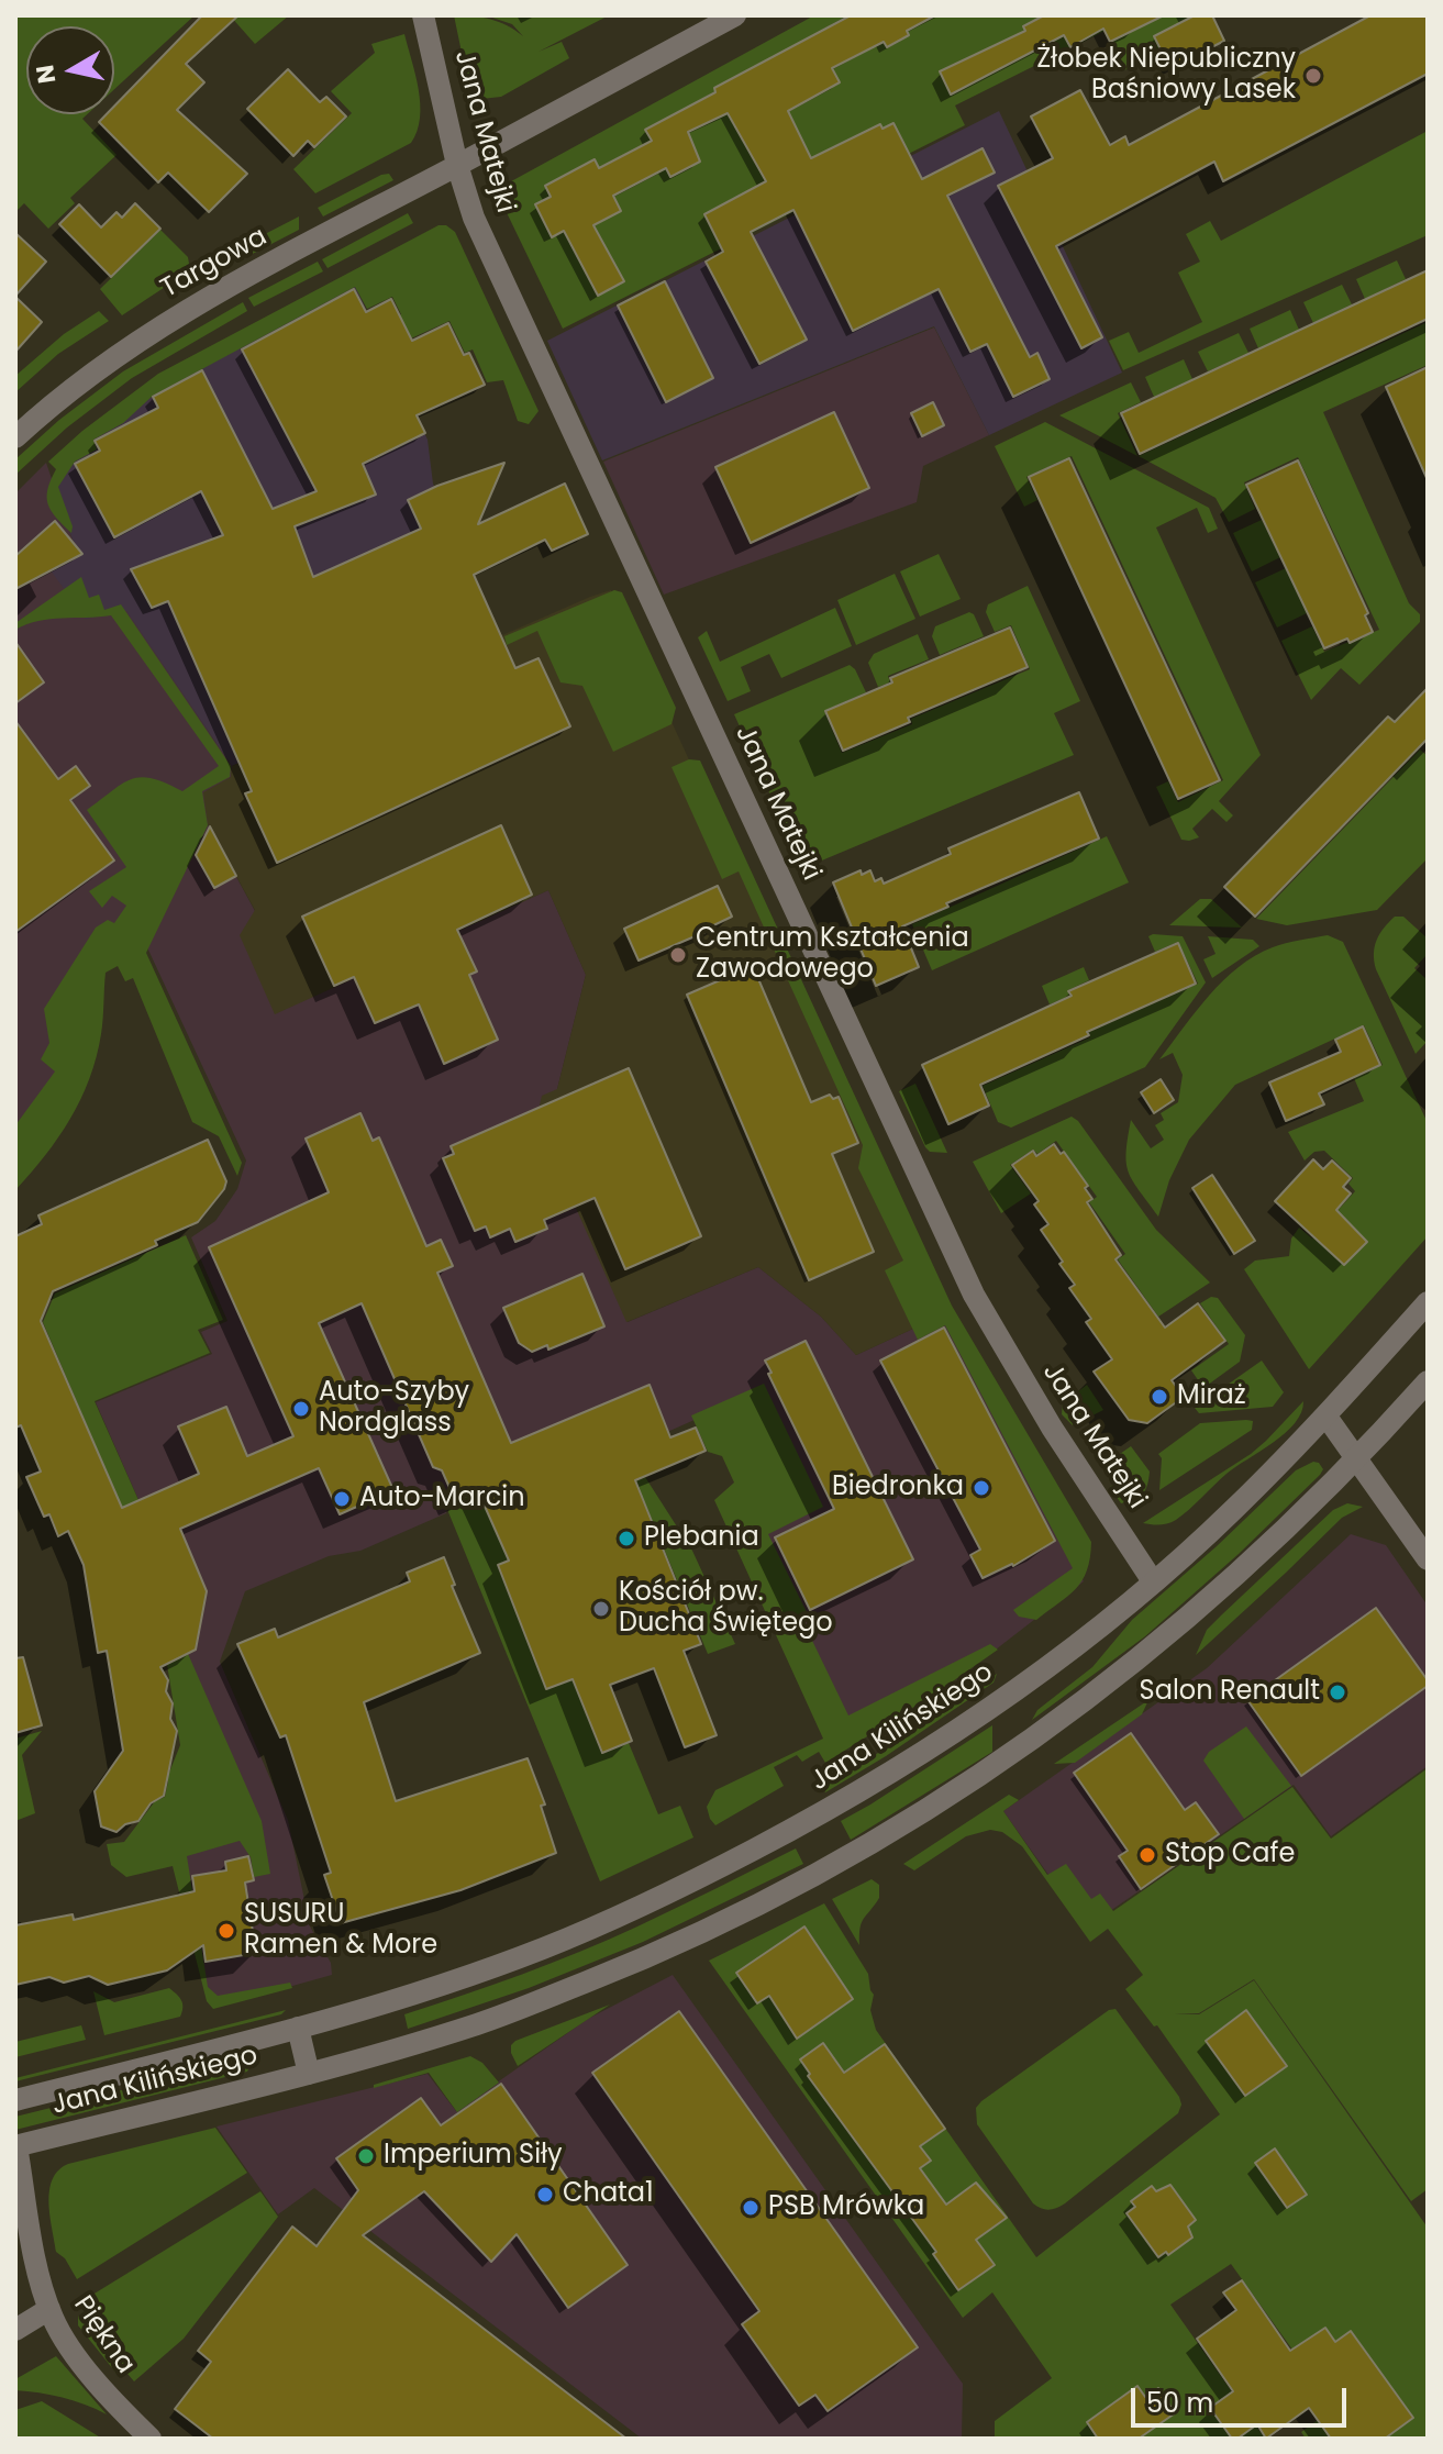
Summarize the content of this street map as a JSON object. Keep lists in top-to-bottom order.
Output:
{
  "streets": {
    "street": [
      "Jana Matejki",
      "Targowa",
      "Jana Kilińskiego",
      "Piękna"
    ]
  },
  "crossings": [
    ["Jana Matejki", "Targowa"],
    ["Jana Matejki", "Jana Kilińskiego"],
    ["Jana Kilińskiego", "Piękna"]
  ],
  "places": [
    "Żłobek Niepubliczny Baśniowy Lasek",
    "Centrum Kształcenia Zawodowego",
    "Miraż",
    "Auto-Szyby Nordglass",
    "Biedronka",
    "Auto-Marcin",
    "Plebania",
    "Kościół pw. Ducha Świętego",
    "Salon Renault",
    "Stop Cafe",
    "SUSURU Ramen & More",
    "Imperium Siły",
    "Chata1",
    "PSB Mrówka"
  ],
  "scale_bar": "50 m",
  "north": "left"
}
